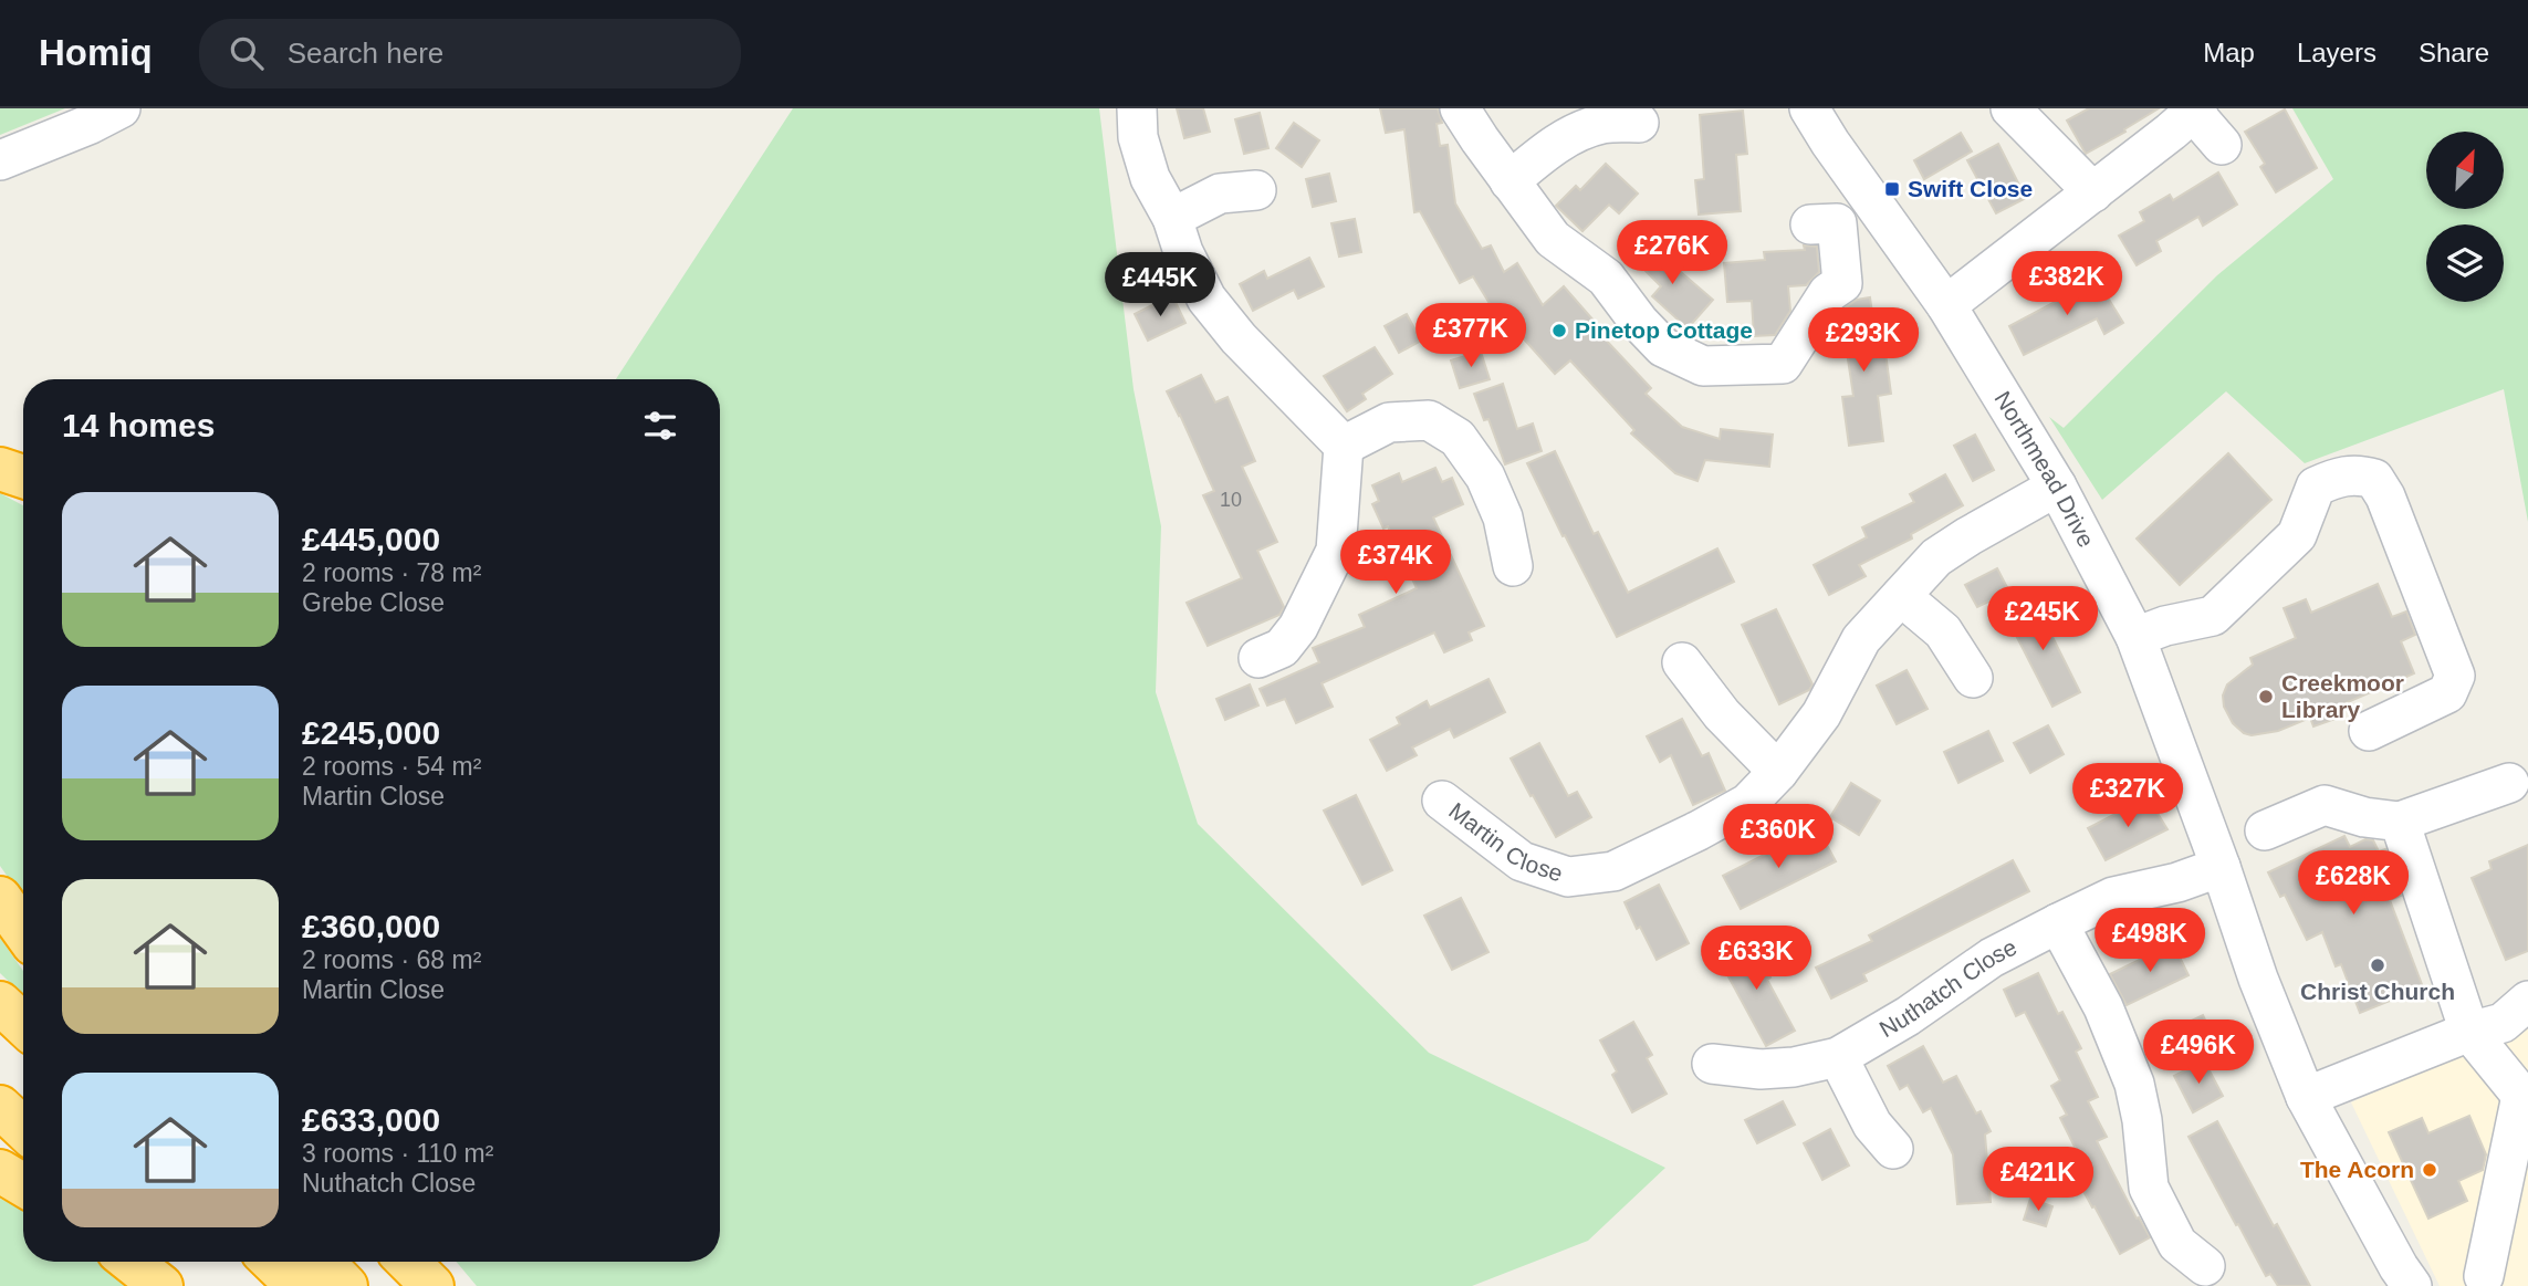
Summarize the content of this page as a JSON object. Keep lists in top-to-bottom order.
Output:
{
  "streets": {
    "street": ["Northmead Drive", "Martin Close", "Nuthatch Close"]
  },
  "crossings": [
    ["Northmead Drive", "Martin Close"],
    ["Northmead Drive", "Nuthatch Close"]
  ],
  "places": {
    "transit": ["Swift Close"],
    "other": [
      "Pinetop Cottage",
      "Creekmoor Library",
      "Christ Church",
      "The Acorn"
    ]
  },
  "house_numbers": ["10"],
  "north": "top right",
  "page": {
    "header": "Homiq",
    "search": "Search here",
    "nav": ["Map", "Layers", "Share"],
    "price": [
      "£276K",
      "£382K",
      "£445K",
      "£377K",
      "£293K",
      "£374K",
      "£245K",
      "£327K",
      "£360K",
      "£628K",
      "£498K",
      "£633K",
      "£496K",
      "£421K"
    ],
    "heading": "14 homes",
    "list": [
      {
        "name": "£445,000",
        "note": "2 rooms · 78 m² · Grebe Close"
      },
      {
        "name": "£245,000",
        "note": "2 rooms · 54 m² · Martin Close"
      },
      {
        "name": "£360,000",
        "note": "2 rooms · 68 m² · Martin Close"
      },
      {
        "name": "£633,000",
        "note": "3 rooms · 110 m² · Nuthatch Close"
      }
    ]
  }
}
